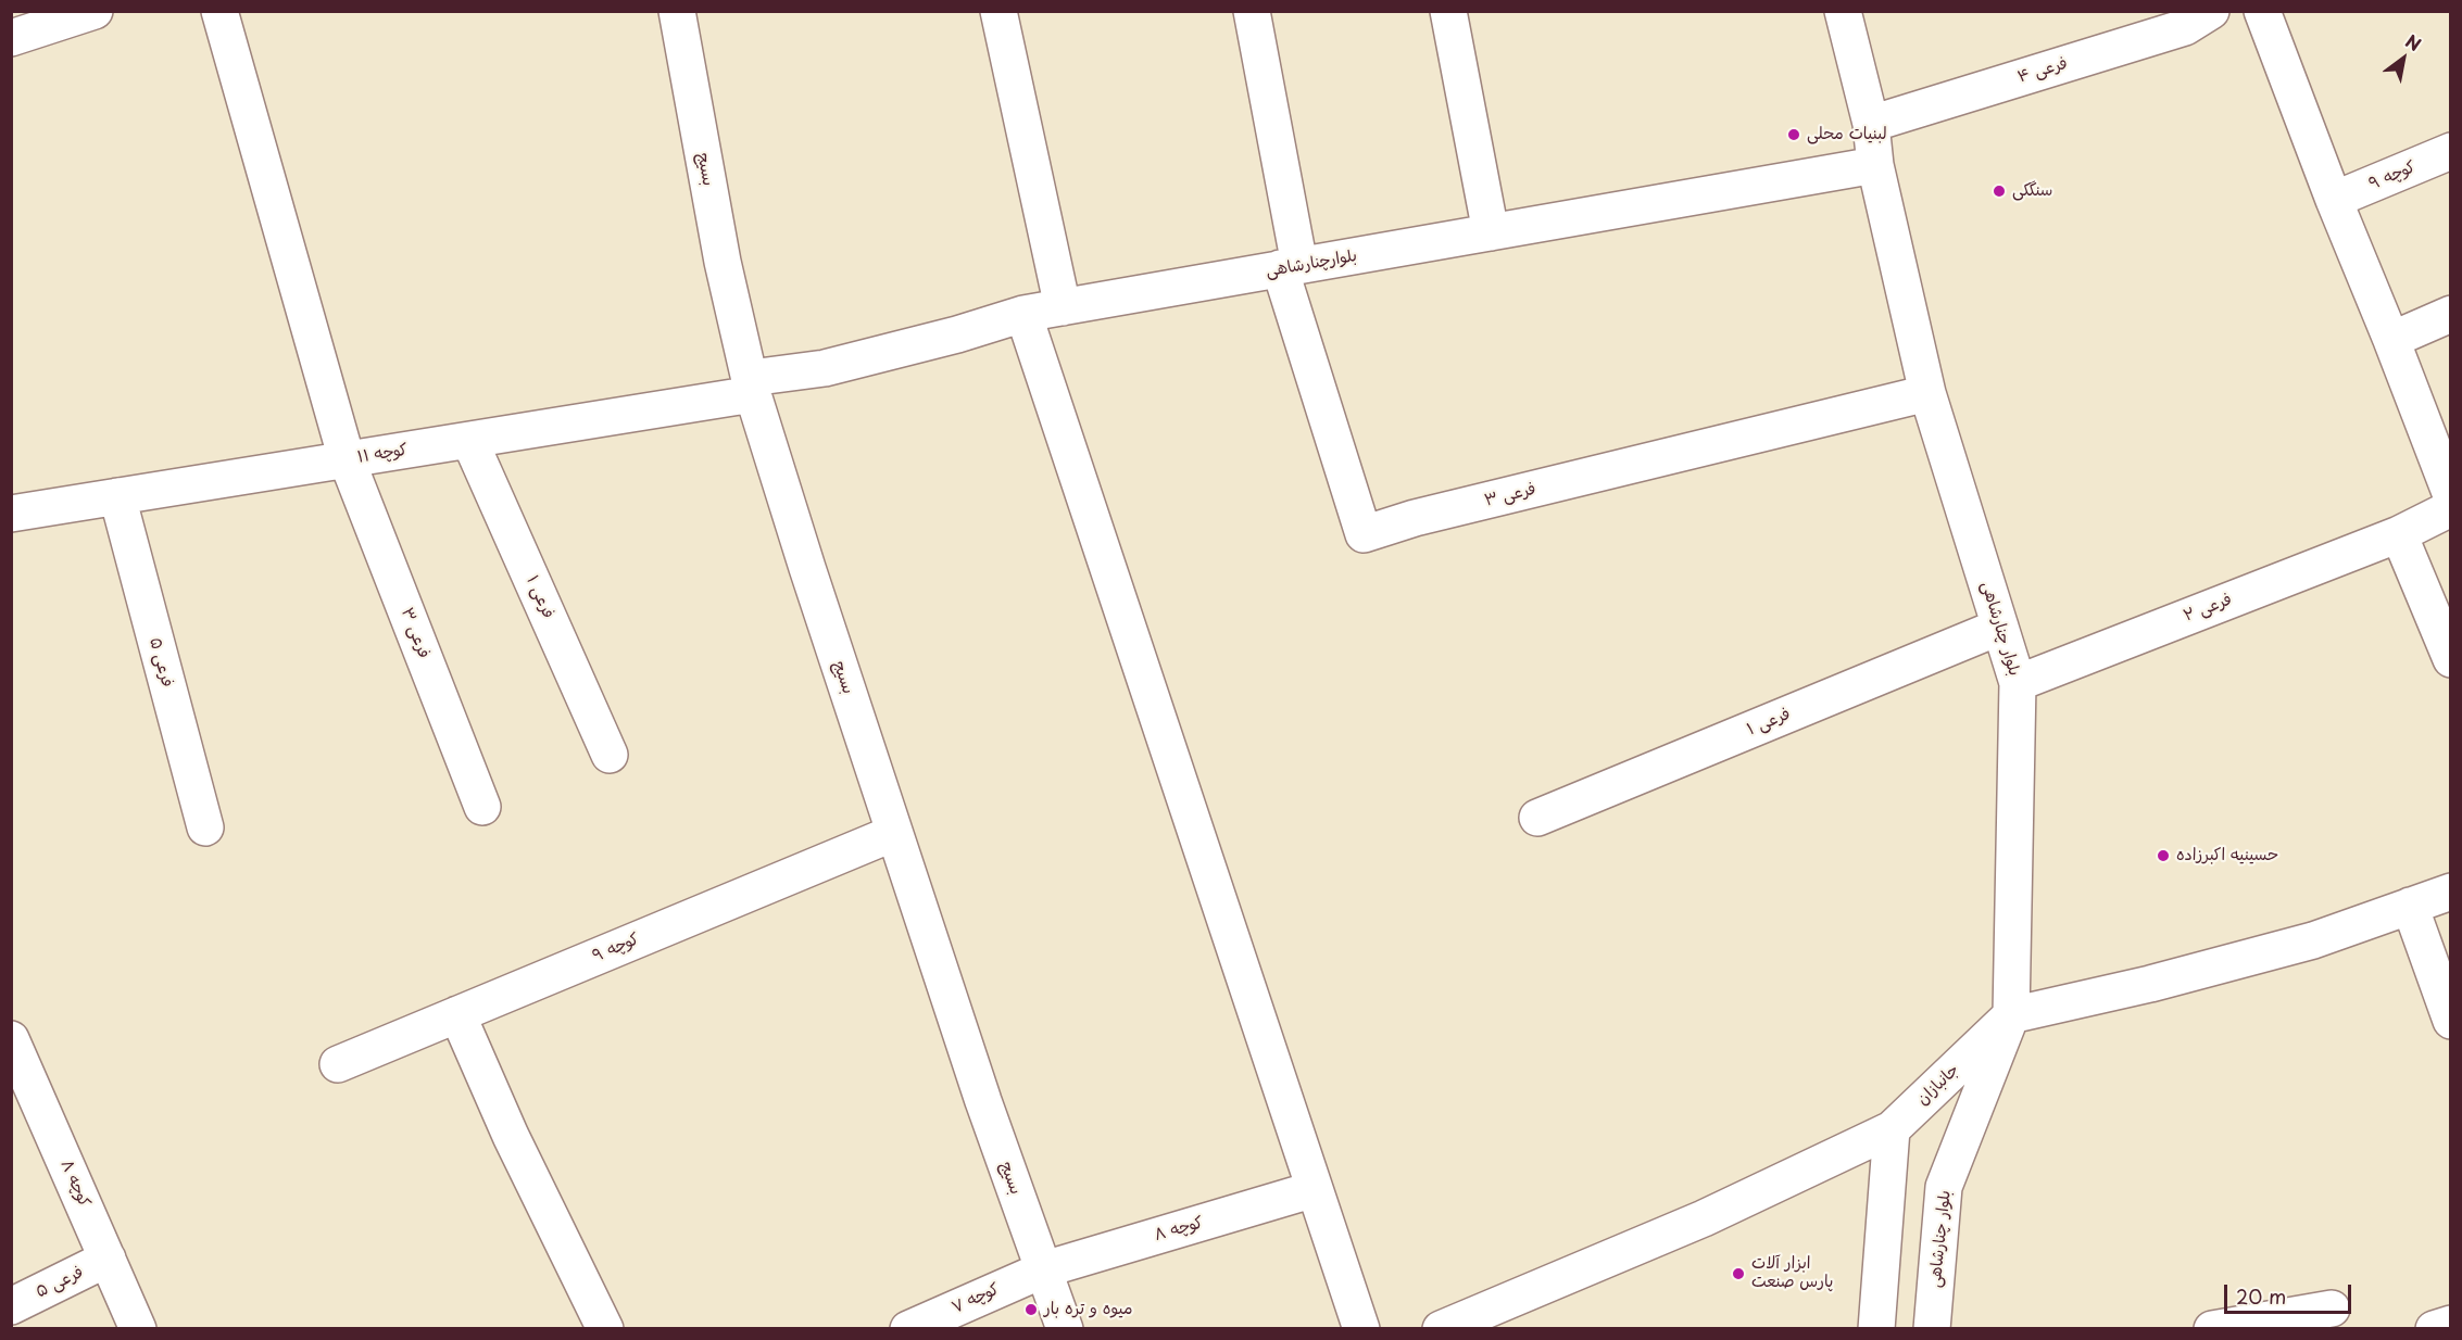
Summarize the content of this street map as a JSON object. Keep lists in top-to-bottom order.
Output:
{
  "streets": {
    "street": [
      "فرعی ۴",
      "بسیج",
      "کوچه ۹",
      "بلوارچنارشاهی",
      "کوچه ۱۱",
      "فرعی ۳",
      "فرعی ۱",
      "فرعی ۲",
      "بلوار چنارشاهی",
      "فرعی ۵",
      "جانبازان",
      "کوچه ۸",
      "کوچه ۷"
    ]
  },
  "crossings": [
    ["فرعی ۴", "بلوار چنارشاهی"],
    ["بسیج", "کوچه ۹"],
    ["بسیج", "بلوارچنارشاهی"],
    ["بسیج", "کوچه ۱۱"],
    ["بسیج", "کوچه ۸"],
    ["بسیج", "کوچه ۷"],
    ["بلوارچنارشاهی", "کوچه ۱۱"],
    ["بلوارچنارشاهی", "فرعی ۳"],
    ["بلوارچنارشاهی", "بلوار چنارشاهی"],
    ["کوچه ۱۱", "فرعی ۳"],
    ["کوچه ۱۱", "فرعی ۱"],
    ["کوچه ۱۱", "فرعی ۵"],
    ["فرعی ۳", "بلوار چنارشاهی"],
    ["فرعی ۱", "بلوار چنارشاهی"],
    ["فرعی ۲", "بلوار چنارشاهی"],
    ["بلوار چنارشاهی", "جانبازان"],
    ["فرعی ۵", "کوچه ۸"],
    ["کوچه ۸", "کوچه ۷"]
  ],
  "places": [
    "لبنیات محلی",
    "سنگکی",
    "حسینیه اکبرزاده",
    "ابزار آلات پارس صنعت",
    "میوه و تره بار"
  ],
  "scale_bar": "20 m",
  "north": "top right"
}
